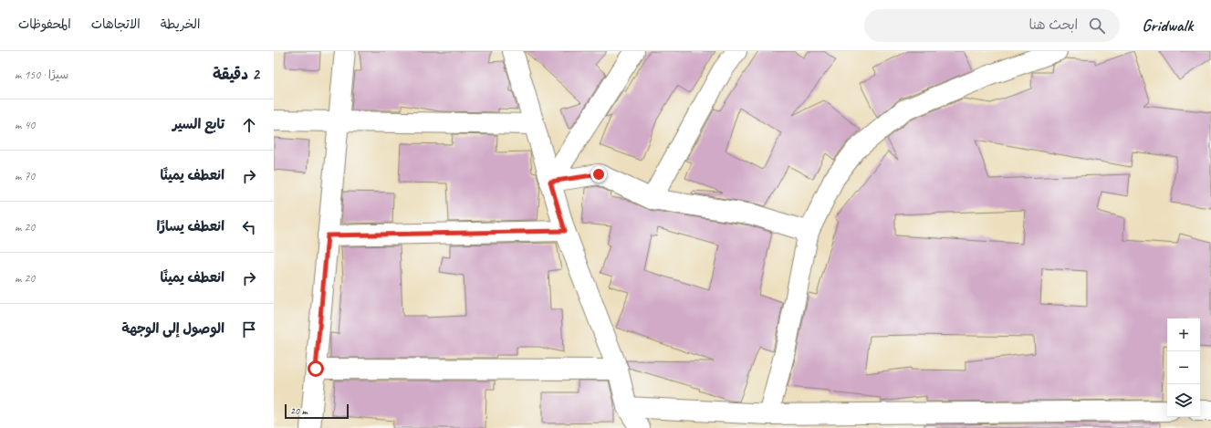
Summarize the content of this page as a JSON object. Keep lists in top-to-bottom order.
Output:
{
  "scale_bar": "20 m",
  "page": {
    "header": "Gridwalk",
    "search": "ابحث هنا",
    "nav": ["الخريطة", "الاتجاهات", "المحفوظات"],
    "heading": ["2 دقيقة", "سيرًا · 150 m"],
    "list": [
      ["تابع السير", "40 m"],
      ["انعطف يمينًا", "70 m"],
      ["انعطف يسارًا", "20 m"],
      ["انعطف يمينًا", "20 m"],
      "الوصول إلى الوجهة"
    ],
    "map_buttons": ["+", "−"],
    "scale": "20 m"
  }
}
